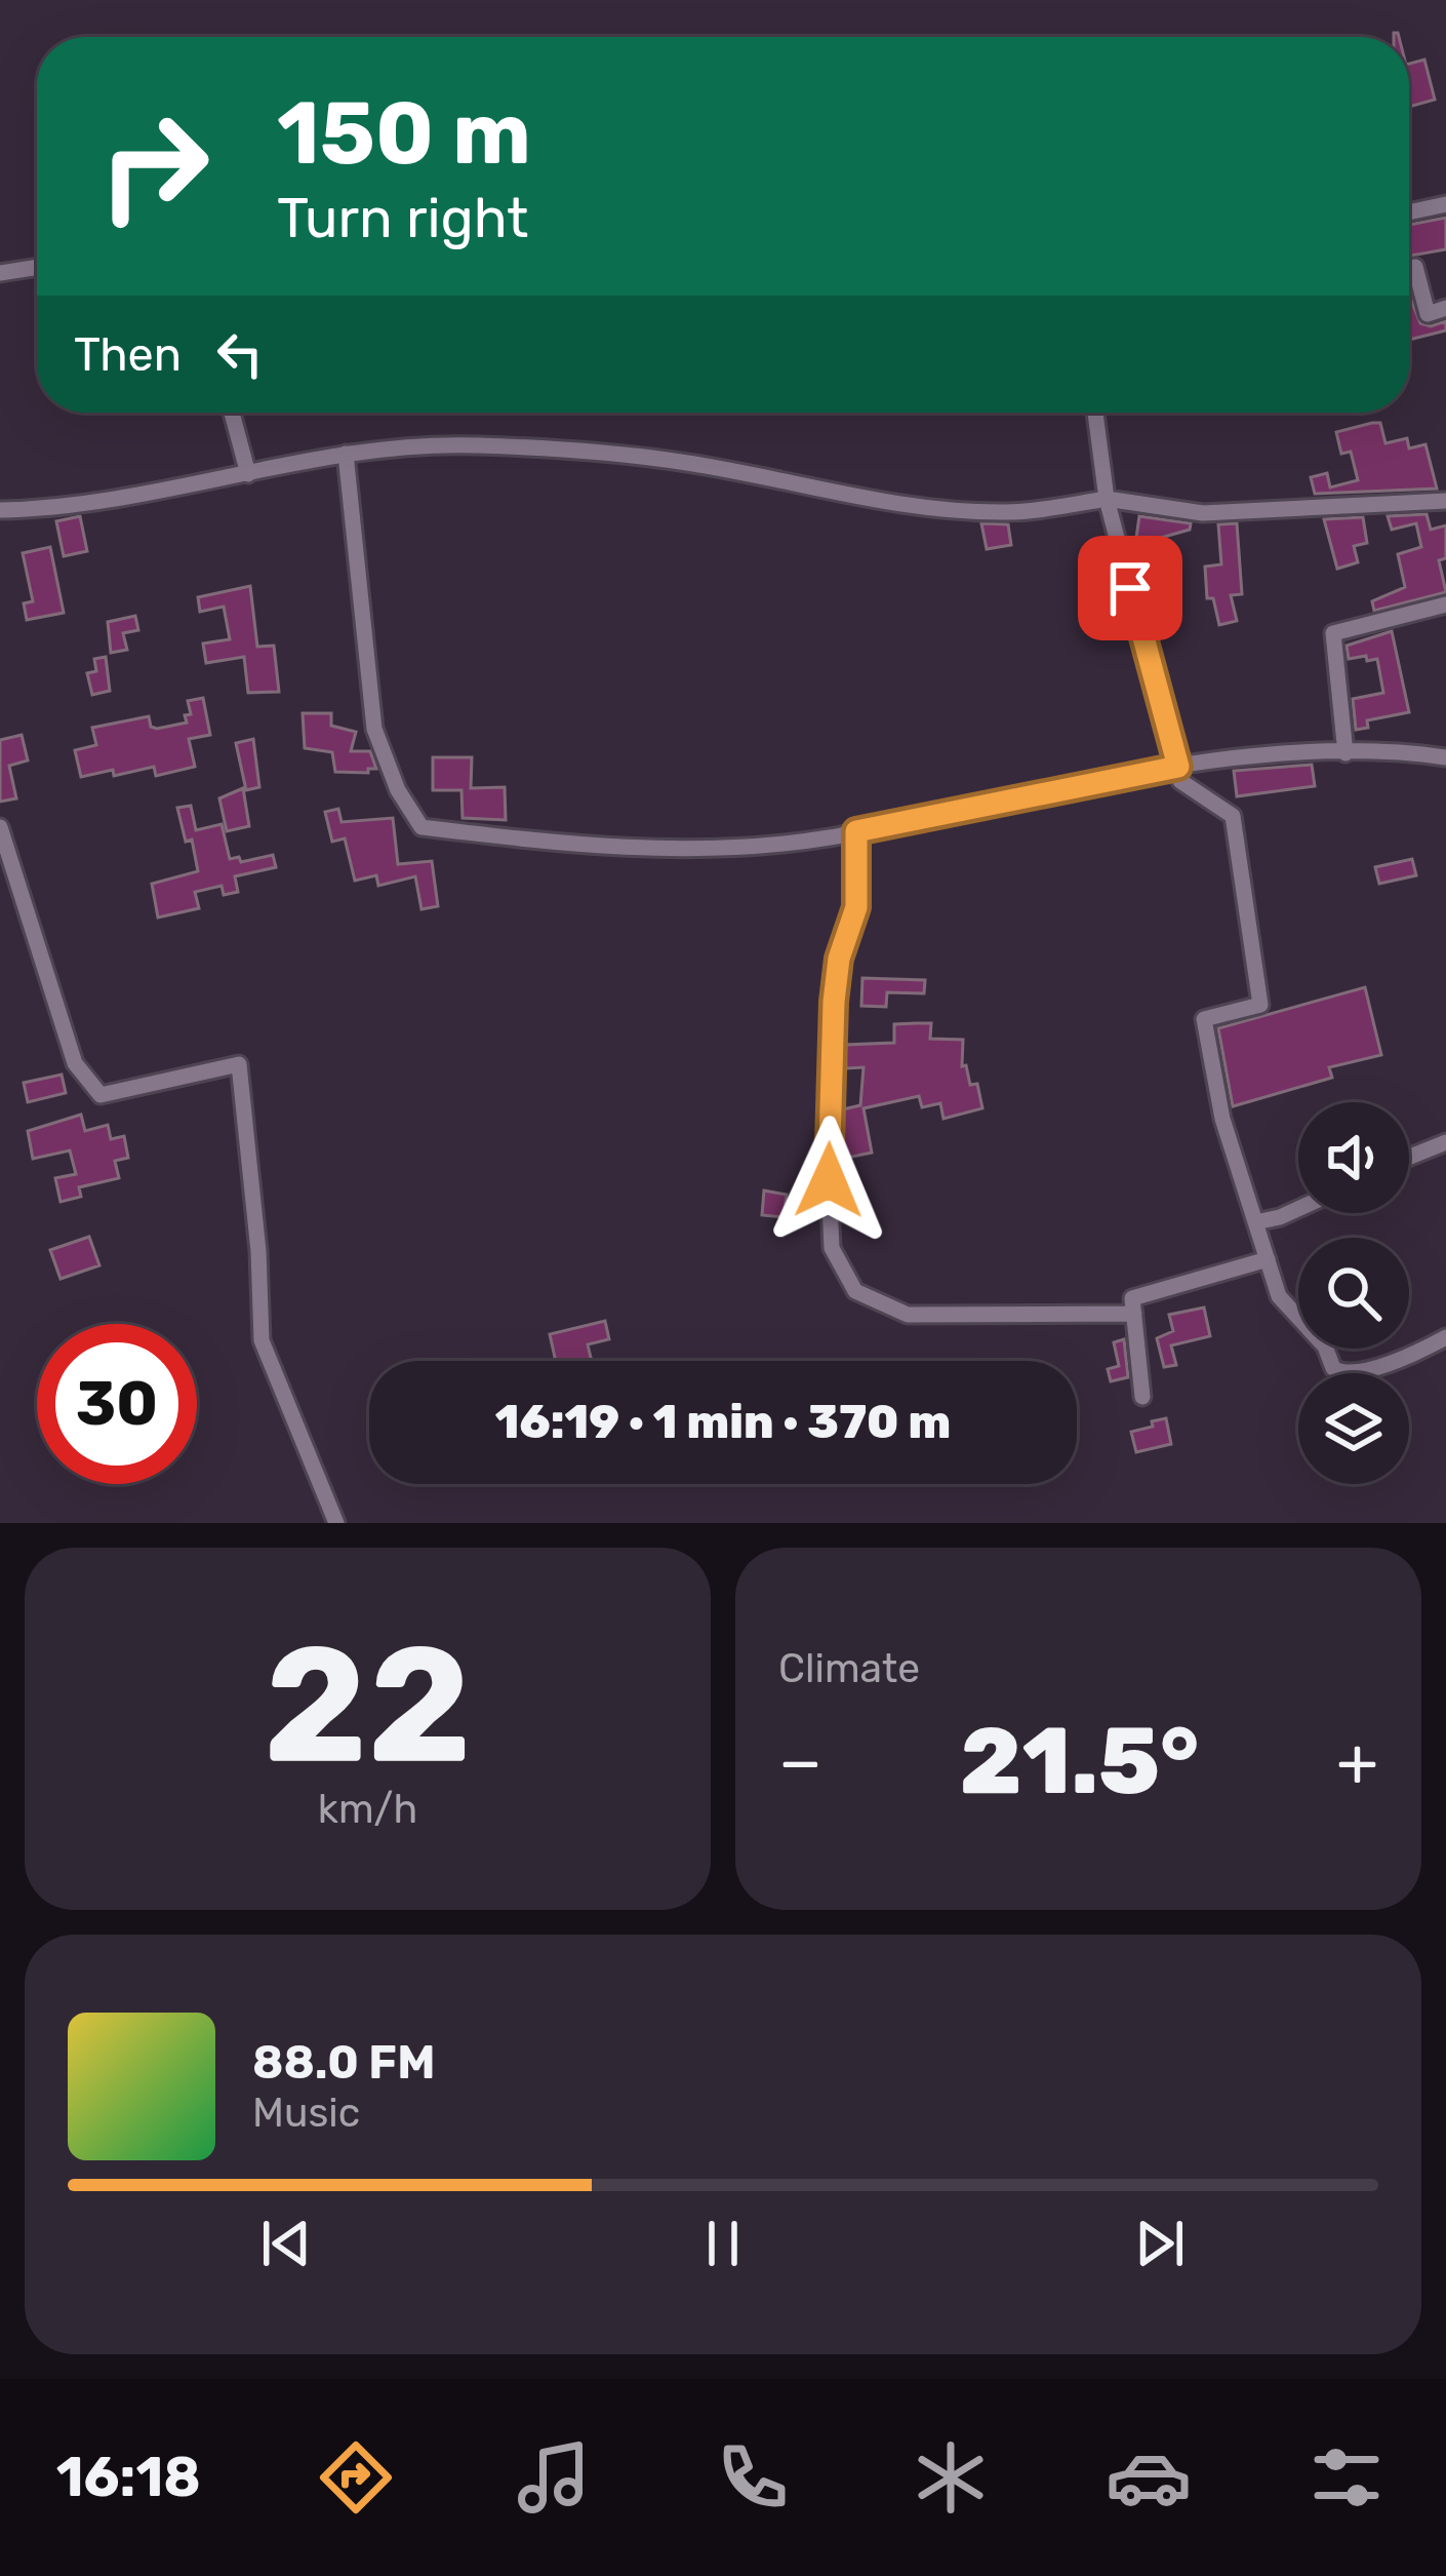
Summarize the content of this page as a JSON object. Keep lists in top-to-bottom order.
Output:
{
  "page": {
    "turn": ["150 m", "Turn right"],
    "then": "Then",
    "limit": "30",
    "trip": "16:19 · 1 min · 370 m",
    "tile": [
      ["22", "km/h"],
      "Climate"
    ],
    "heat": ["−", "21.5°", "+"],
    "song": ["88.0 FM", "Music"],
    "tabs": "16:18"
  }
}
